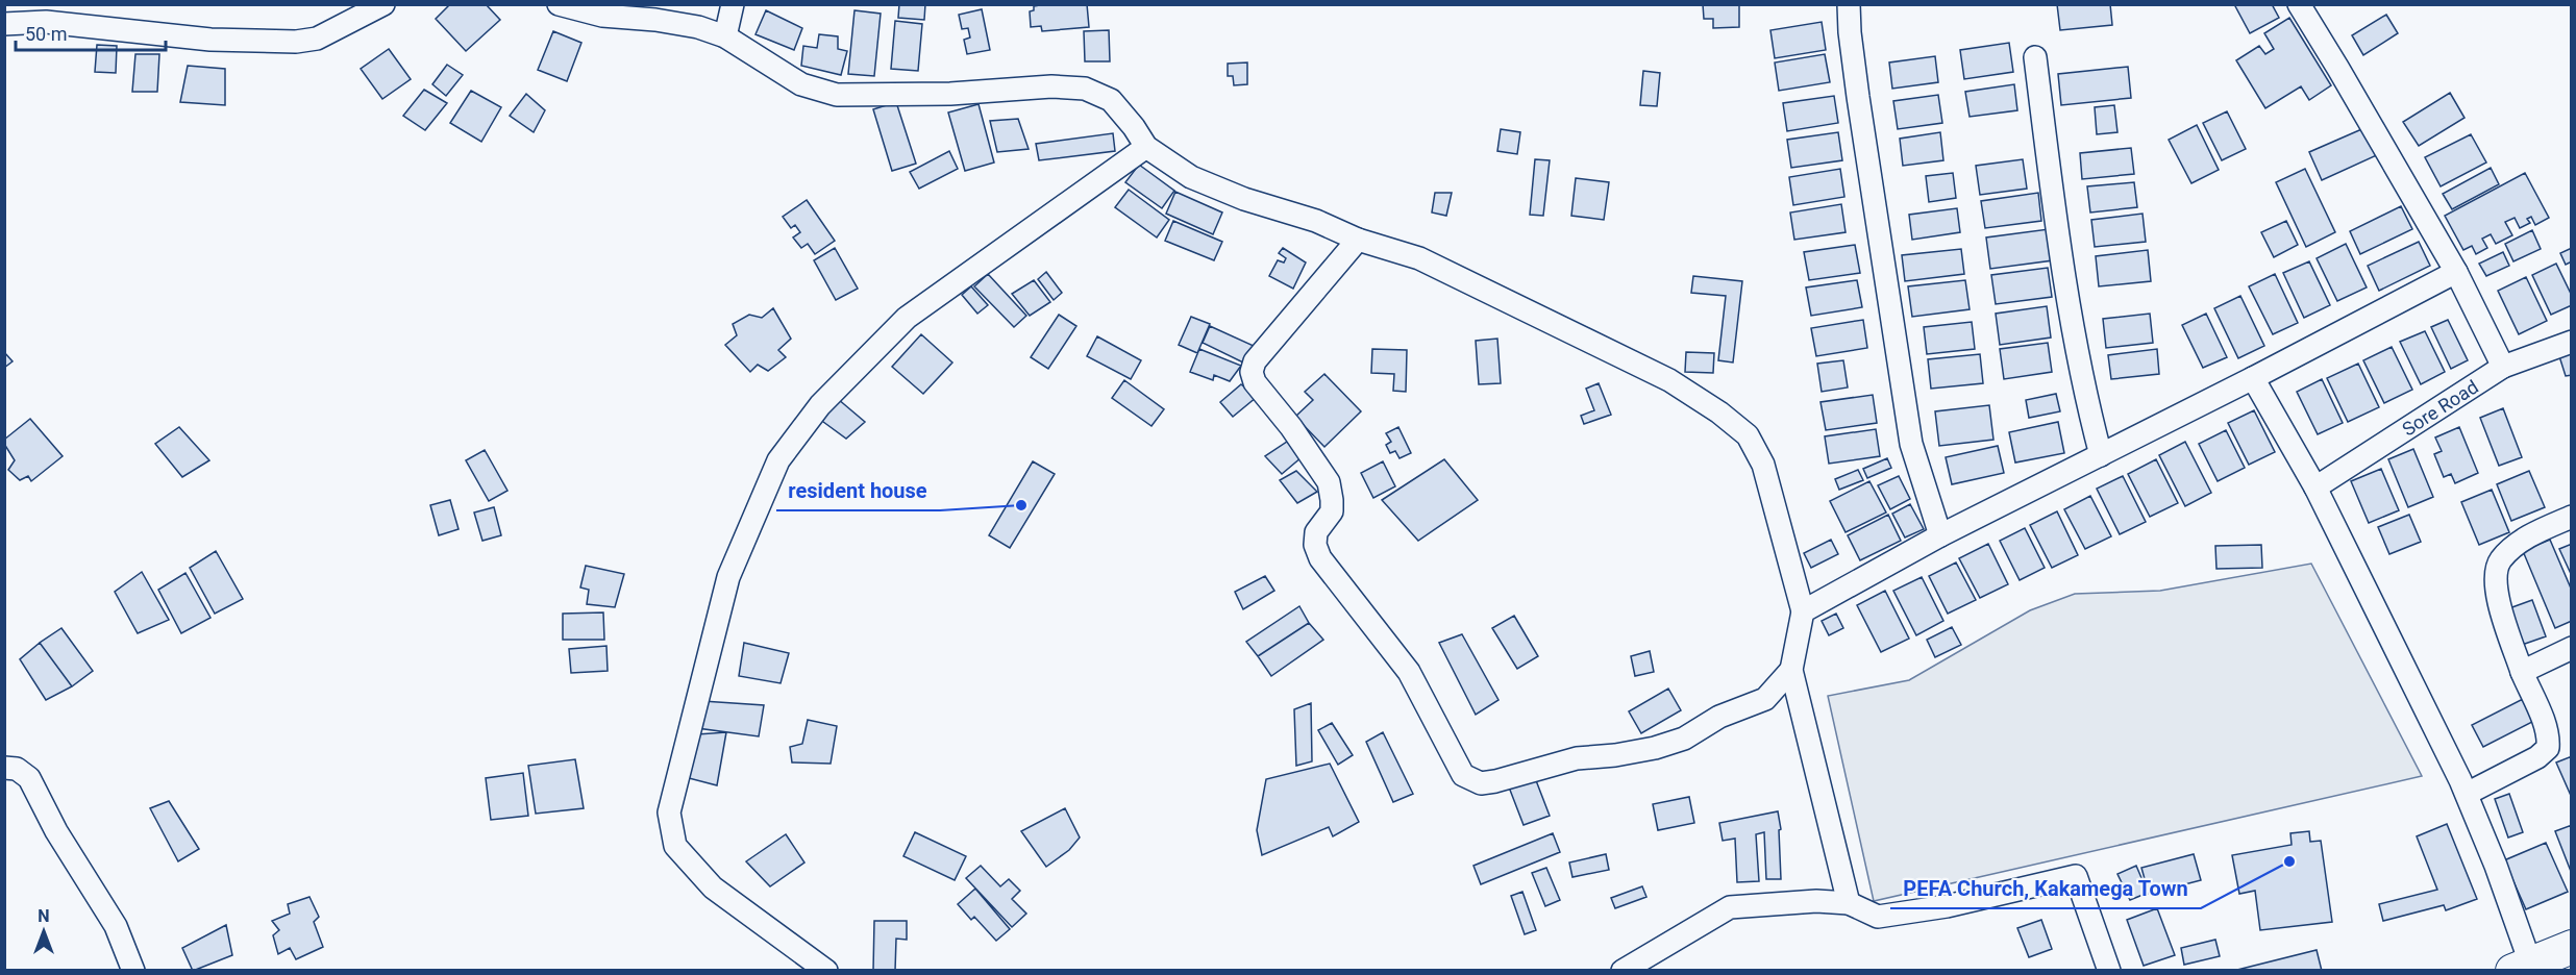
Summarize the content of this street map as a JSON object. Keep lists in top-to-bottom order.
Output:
{
  "streets": {
    "street": ["Sore Road"]
  },
  "places": ["resident house", "PEFA Church, Kakamega Town"],
  "scale_bar": "50 m",
  "north": "top"
}
